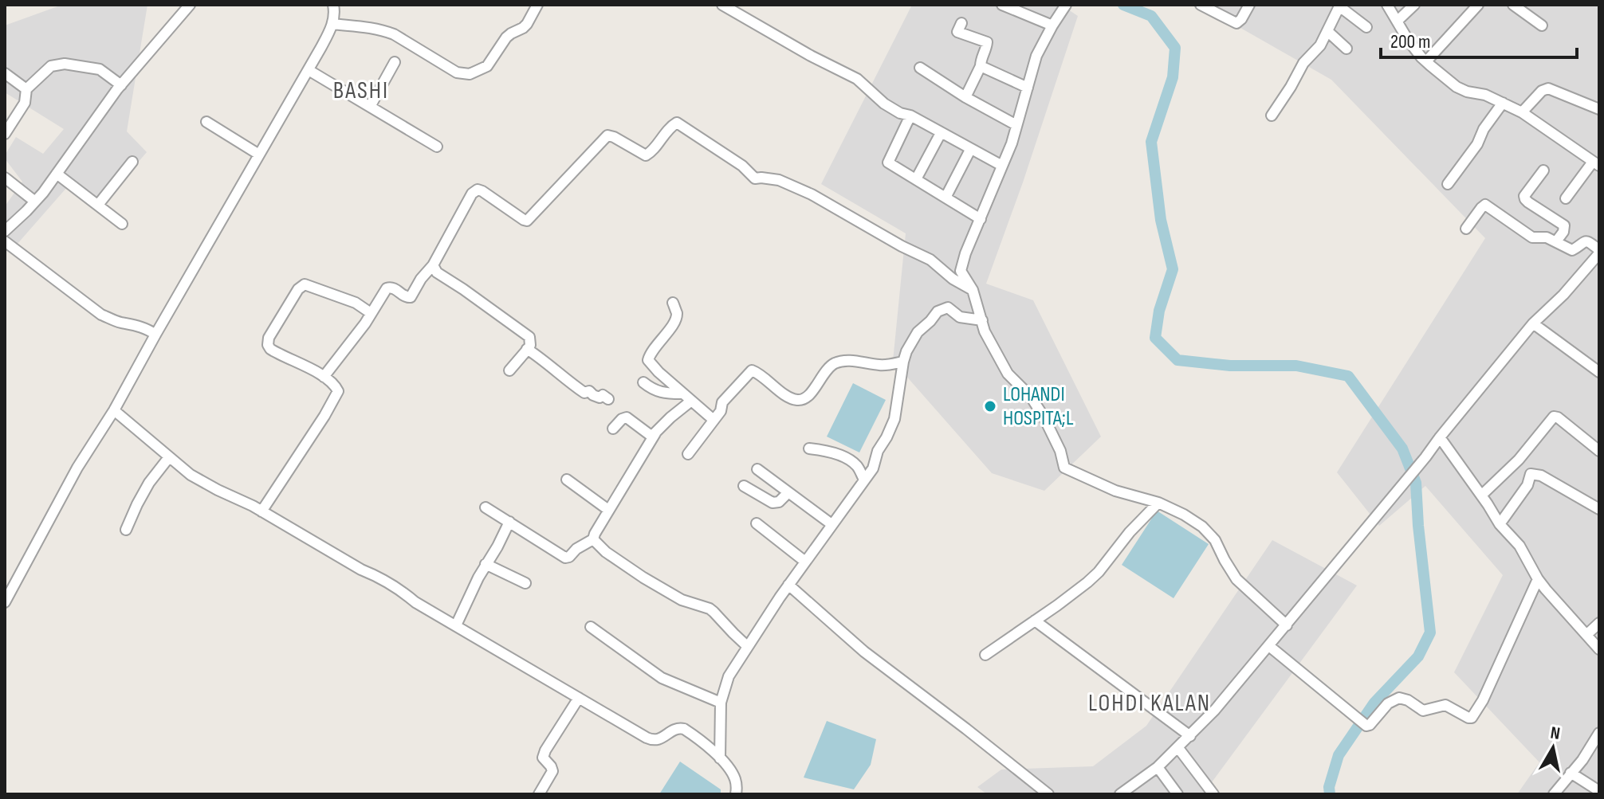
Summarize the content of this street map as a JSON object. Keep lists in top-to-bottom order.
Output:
{
  "districts": ["BASHI", "LOHDI KALAN"],
  "places": ["LOHANDI HOSPITA;L"],
  "scale_bar": "200 m",
  "north": "top"
}
